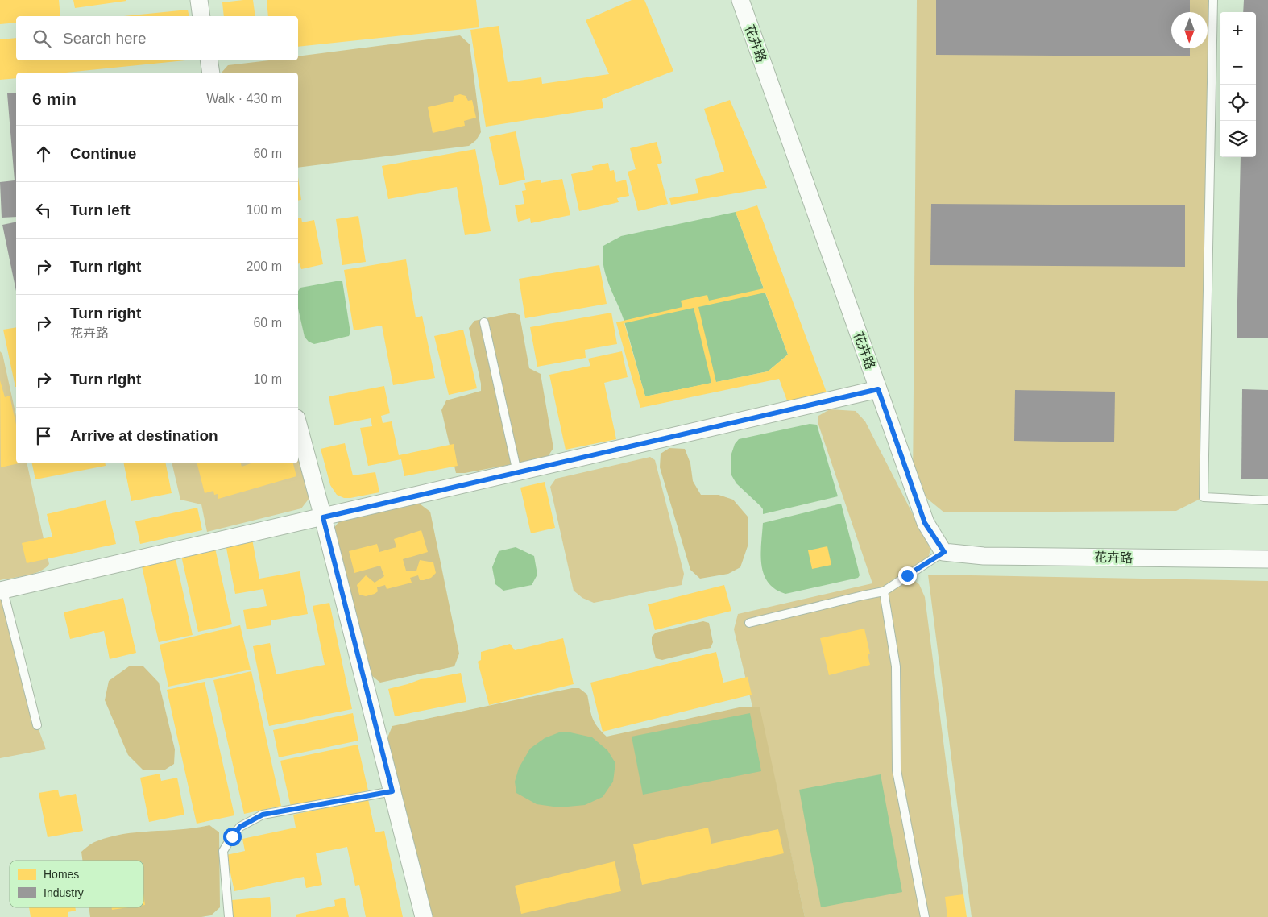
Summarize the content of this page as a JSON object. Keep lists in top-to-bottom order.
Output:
{
  "streets": {
    "street": ["花卉路"]
  },
  "legend": ["Homes", "Industry"],
  "north": "bottom",
  "page": {
    "map_buttons": ["+", "−"],
    "search": "Search here",
    "heading": ["6 min", "Walk · 430 m"],
    "list": [
      ["Continue", "60 m"],
      ["Turn left", "100 m"],
      ["Turn right", "200 m"],
      ["Turn right", "花卉路", "60 m"],
      ["Turn right", "10 m"],
      "Arrive at destination"
    ]
  }
}
